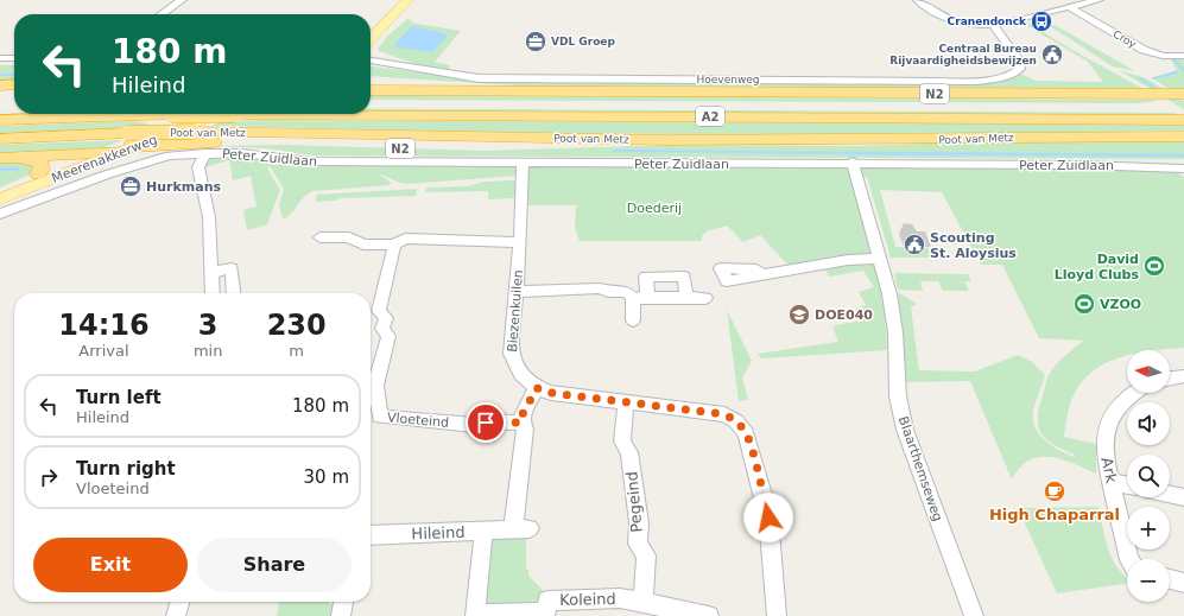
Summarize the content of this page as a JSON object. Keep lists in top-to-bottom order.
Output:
{
  "streets": {
    "highway": ["N2", "A2", "Poot van Metz"],
    "main road": ["Meerenakkerweg"],
    "street": [
      "Croy",
      "Hoevenweg",
      "Peter Zuidlaan",
      "Biezenkuilen",
      "Vloeteind",
      "Blaarthemseweg",
      "Ark",
      "Pegeind",
      "Hileind",
      "Koleind"
    ]
  },
  "crossings": [
    ["N2", "Poot van Metz"],
    ["N2", "Meerenakkerweg"],
    ["Poot van Metz", "Meerenakkerweg"],
    ["Peter Zuidlaan", "Biezenkuilen"],
    ["Peter Zuidlaan", "Blaarthemseweg"],
    ["Biezenkuilen", "Pegeind"],
    ["Biezenkuilen", "Hileind"],
    ["Vloeteind", "Hileind"],
    ["Pegeind", "Koleind"],
    ["Hileind", "Koleind"]
  ],
  "parks": ["Doederij"],
  "places": {
    "bus stop": ["Cranendonck"],
    "office": ["VDL Groep", "Hurkmans"],
    "public building": ["Centraal Bureau Rijvaardigheidsbewijzen", "Scouting St. Aloysius"],
    "sports": ["David Lloyd Clubs", "VZOO"],
    "school or university": ["DOE040"],
    "cafe": ["High Chaparral"]
  },
  "north": "left",
  "page": {
    "turn": ["180 m", "Hileind"],
    "eta": [
      "14:16",
      "Arrival",
      "3",
      "min",
      "230",
      "m"
    ],
    "map_buttons": ["+", "−"],
    "list": [
      {
        "name": "Turn left",
        "note": "Hileind",
        "value": "180 m"
      },
      {
        "name": "Turn right",
        "note": "Vloeteind",
        "value": "30 m"
      }
    ],
    "buttons": ["Exit", "Share"]
  }
}
